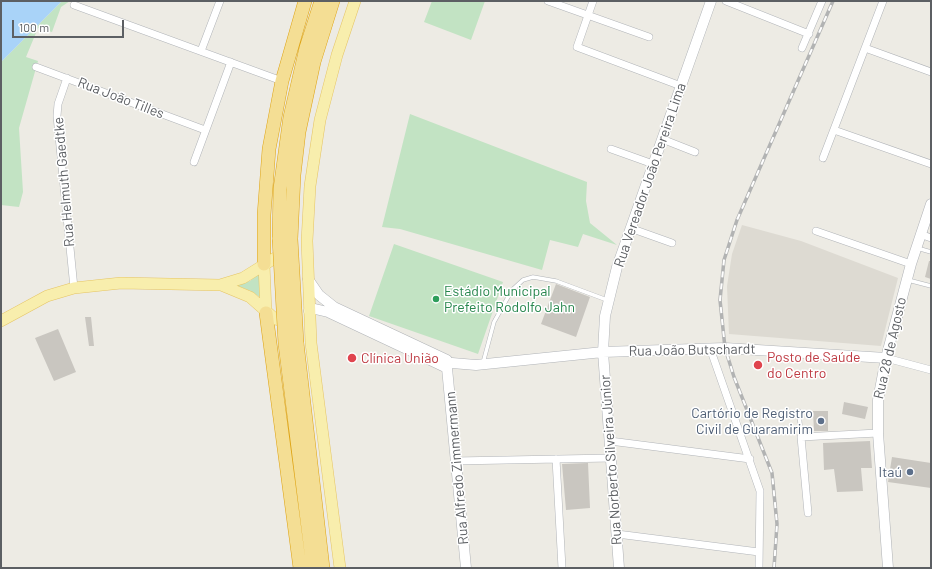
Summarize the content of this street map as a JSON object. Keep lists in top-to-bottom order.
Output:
{
  "streets": {
    "main road": [
      "Rua Vereador João Pereira Lima",
      "Rua 28 de Agosto",
      "Rua João Butschardt",
      "Rua Norberto Silveira Júnior",
      "Rua Alfredo Zimmermann"
    ],
    "street": ["Rua João Tilles", "Rua Helmuth Gaedtke"]
  },
  "crossings": [
    ["Rua João Tilles", "Rua Helmuth Gaedtke"],
    ["Rua Vereador João Pereira Lima", "Rua João Butschardt"],
    ["Rua Vereador João Pereira Lima", "Rua Norberto Silveira Júnior"],
    ["Rua 28 de Agosto", "Rua João Butschardt"],
    ["Rua João Butschardt", "Rua Norberto Silveira Júnior"],
    ["Rua João Butschardt", "Rua Alfredo Zimmermann"]
  ],
  "places": [
    "Estádio Municipal Prefeito Rodolfo Jahn",
    "Clínica União",
    "Posto de Saúde do Centro",
    "Cartório de Registro Civil de Guaramirim",
    "Itaú"
  ],
  "scale_bar": "100 m"
}
